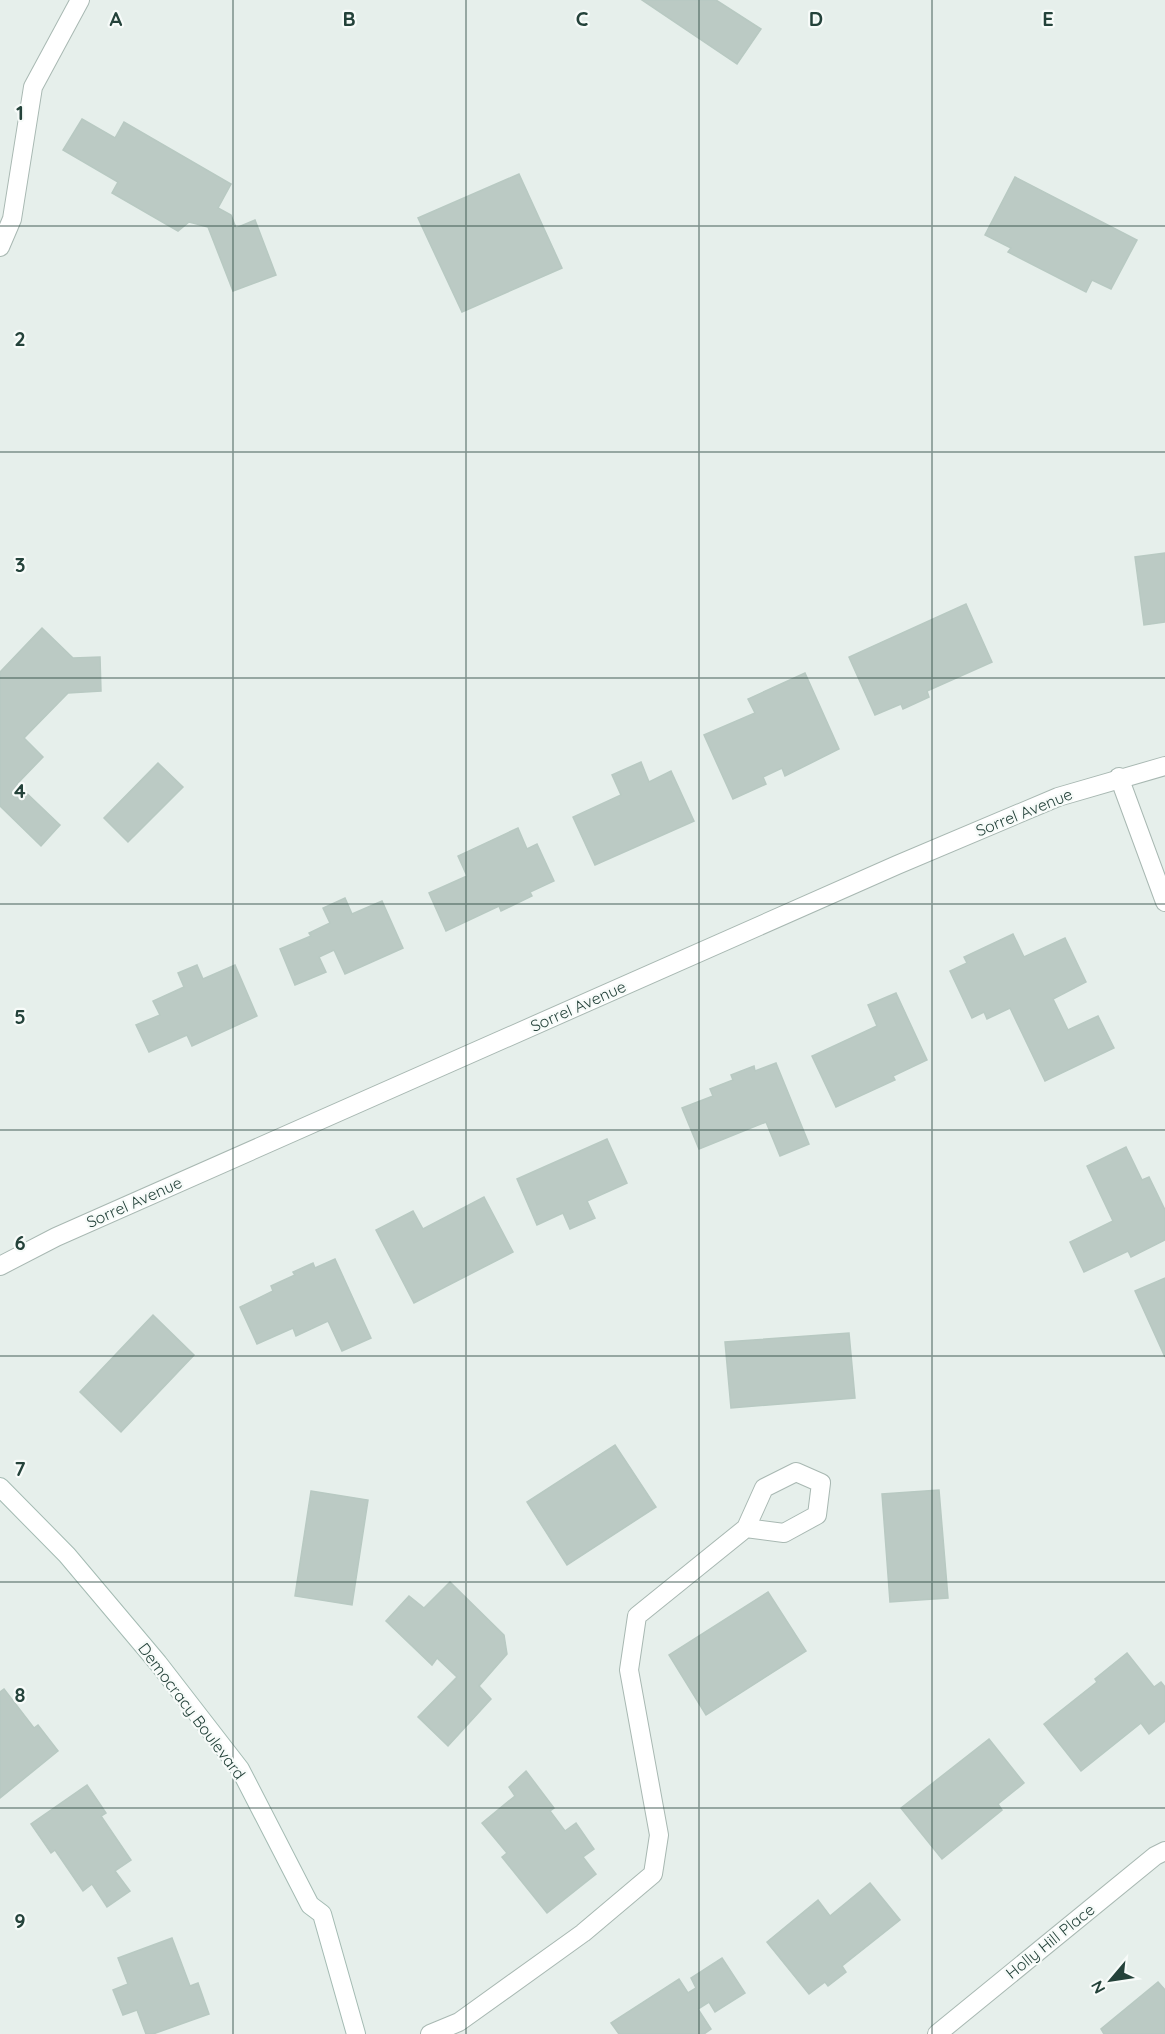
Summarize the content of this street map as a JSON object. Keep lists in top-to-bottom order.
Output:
{
  "streets": {
    "street": ["Sorrel Avenue", "Democracy Boulevard", "Holly Hill Place"]
  },
  "north": "bottom left",
  "grid": {
    "columns": [
      "A",
      "B",
      "C",
      "D",
      "E"
    ],
    "rows": [
      "1",
      "2",
      "3",
      "4",
      "5",
      "6",
      "7",
      "8",
      "9"
    ]
  }
}
